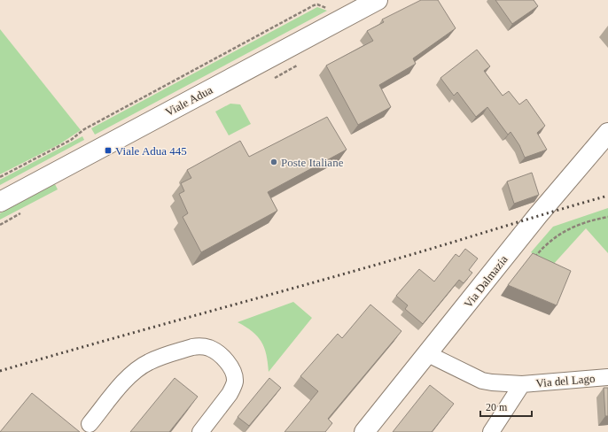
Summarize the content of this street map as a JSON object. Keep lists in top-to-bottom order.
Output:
{
  "streets": {
    "main road": ["Viale Adua", "Via Dalmazia"],
    "street": ["Via del Lago"]
  },
  "crossings": [
    ["Via Dalmazia", "Via del Lago"]
  ],
  "places": {
    "transit": ["Viale Adua 445"],
    "other": ["Poste Italiane"]
  },
  "scale_bar": "20 m"
}
